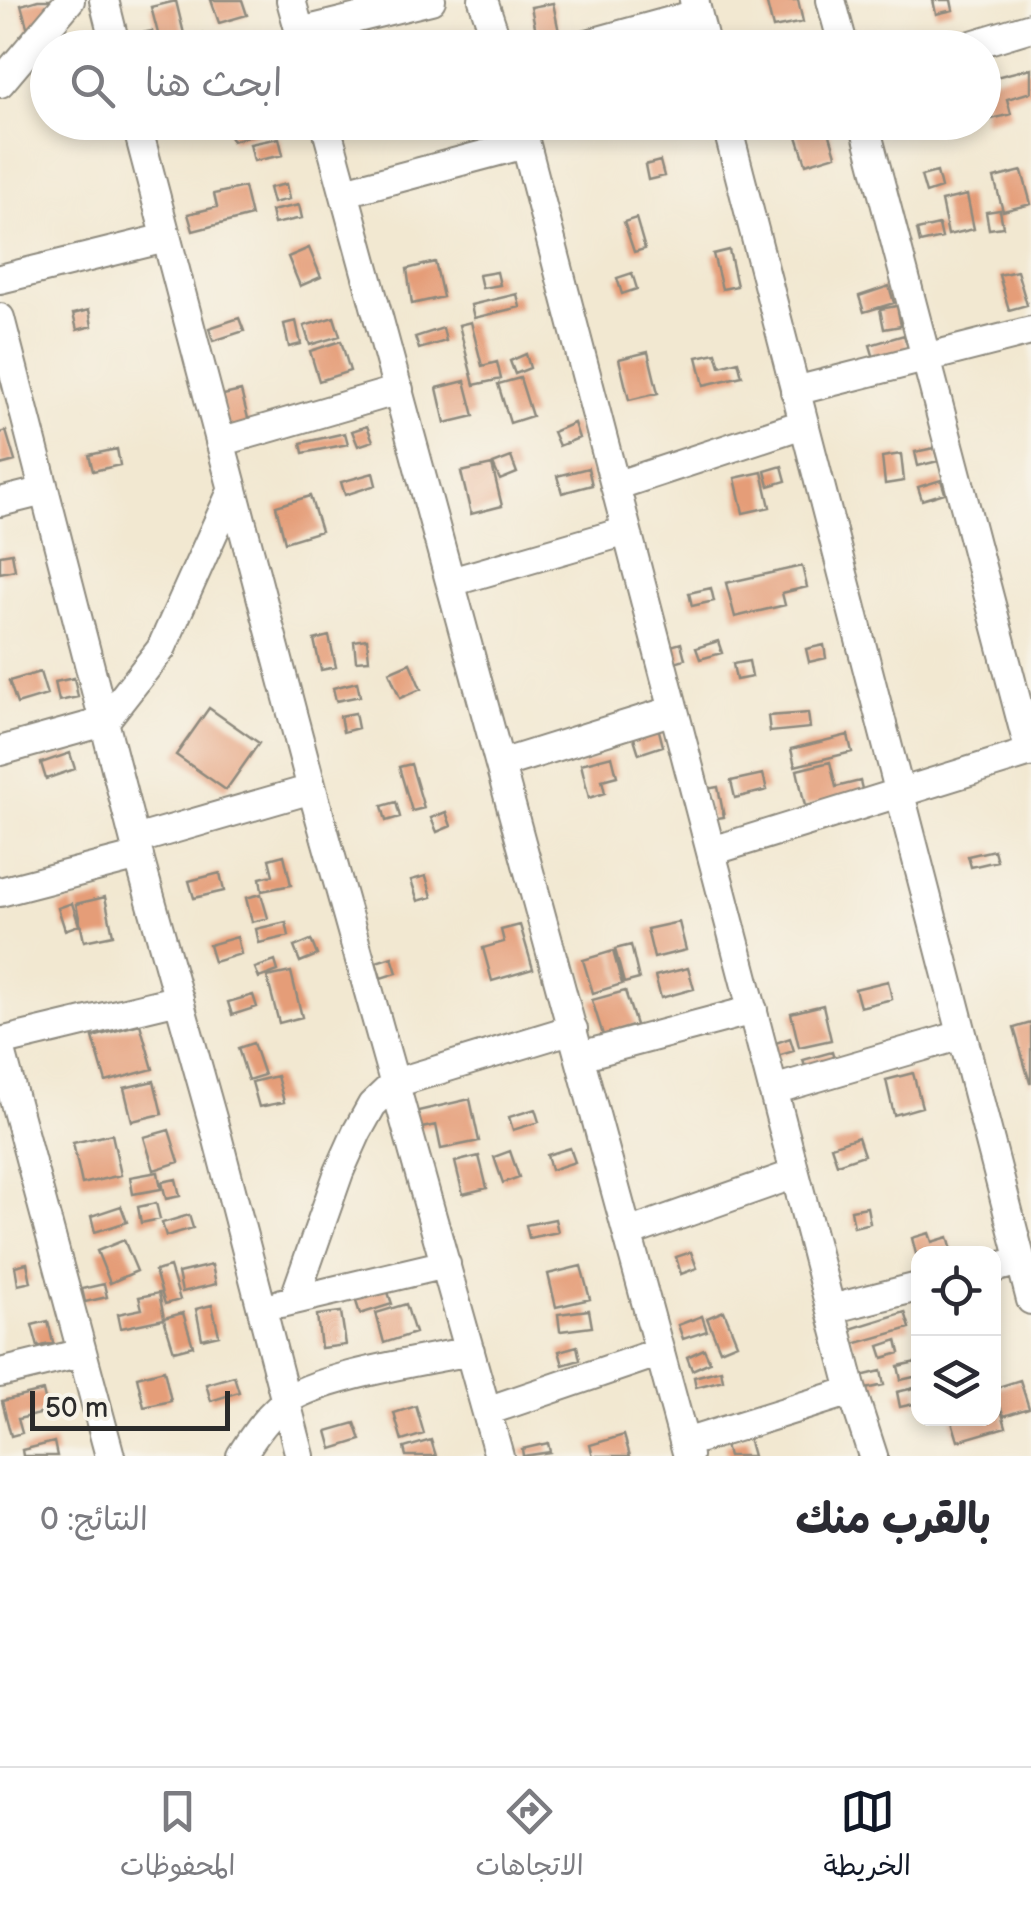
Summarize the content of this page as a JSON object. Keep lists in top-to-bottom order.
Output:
{
  "scale_bar": "50 m",
  "page": {
    "search": "ابحث هنا",
    "scale": "50 m",
    "heading": ["بالقرب منك", "النتائج: 0"],
    "nav": ["الخريطة", "الاتجاهات", "المحفوظات"]
  }
}
